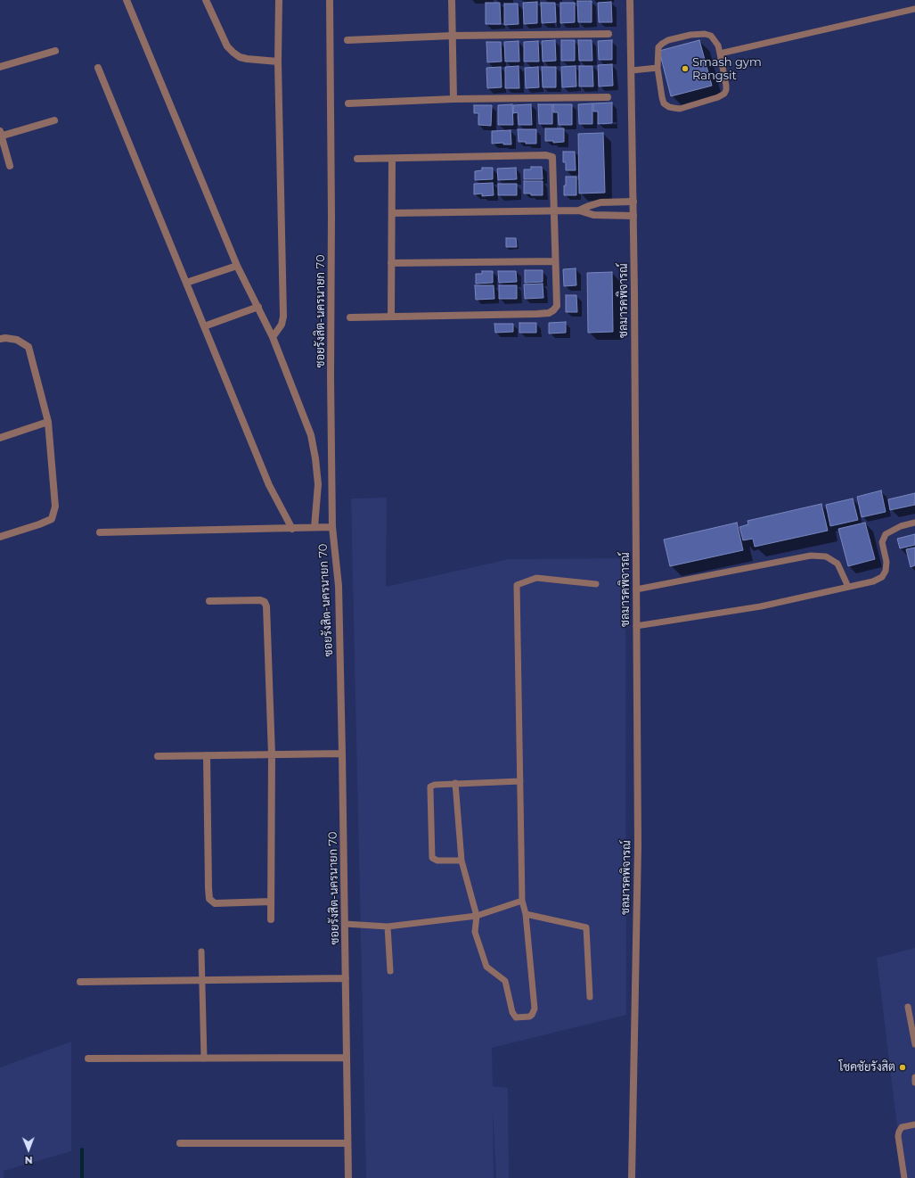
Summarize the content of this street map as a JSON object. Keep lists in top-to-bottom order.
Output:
{
  "streets": {
    "street": ["ชลมารคพิจารณ์", "ซอยรังสิต-นครนายก 70"]
  },
  "places": ["Smash gym Rangsit", "โชคชัยรังสิต"],
  "north": "bottom"
}
